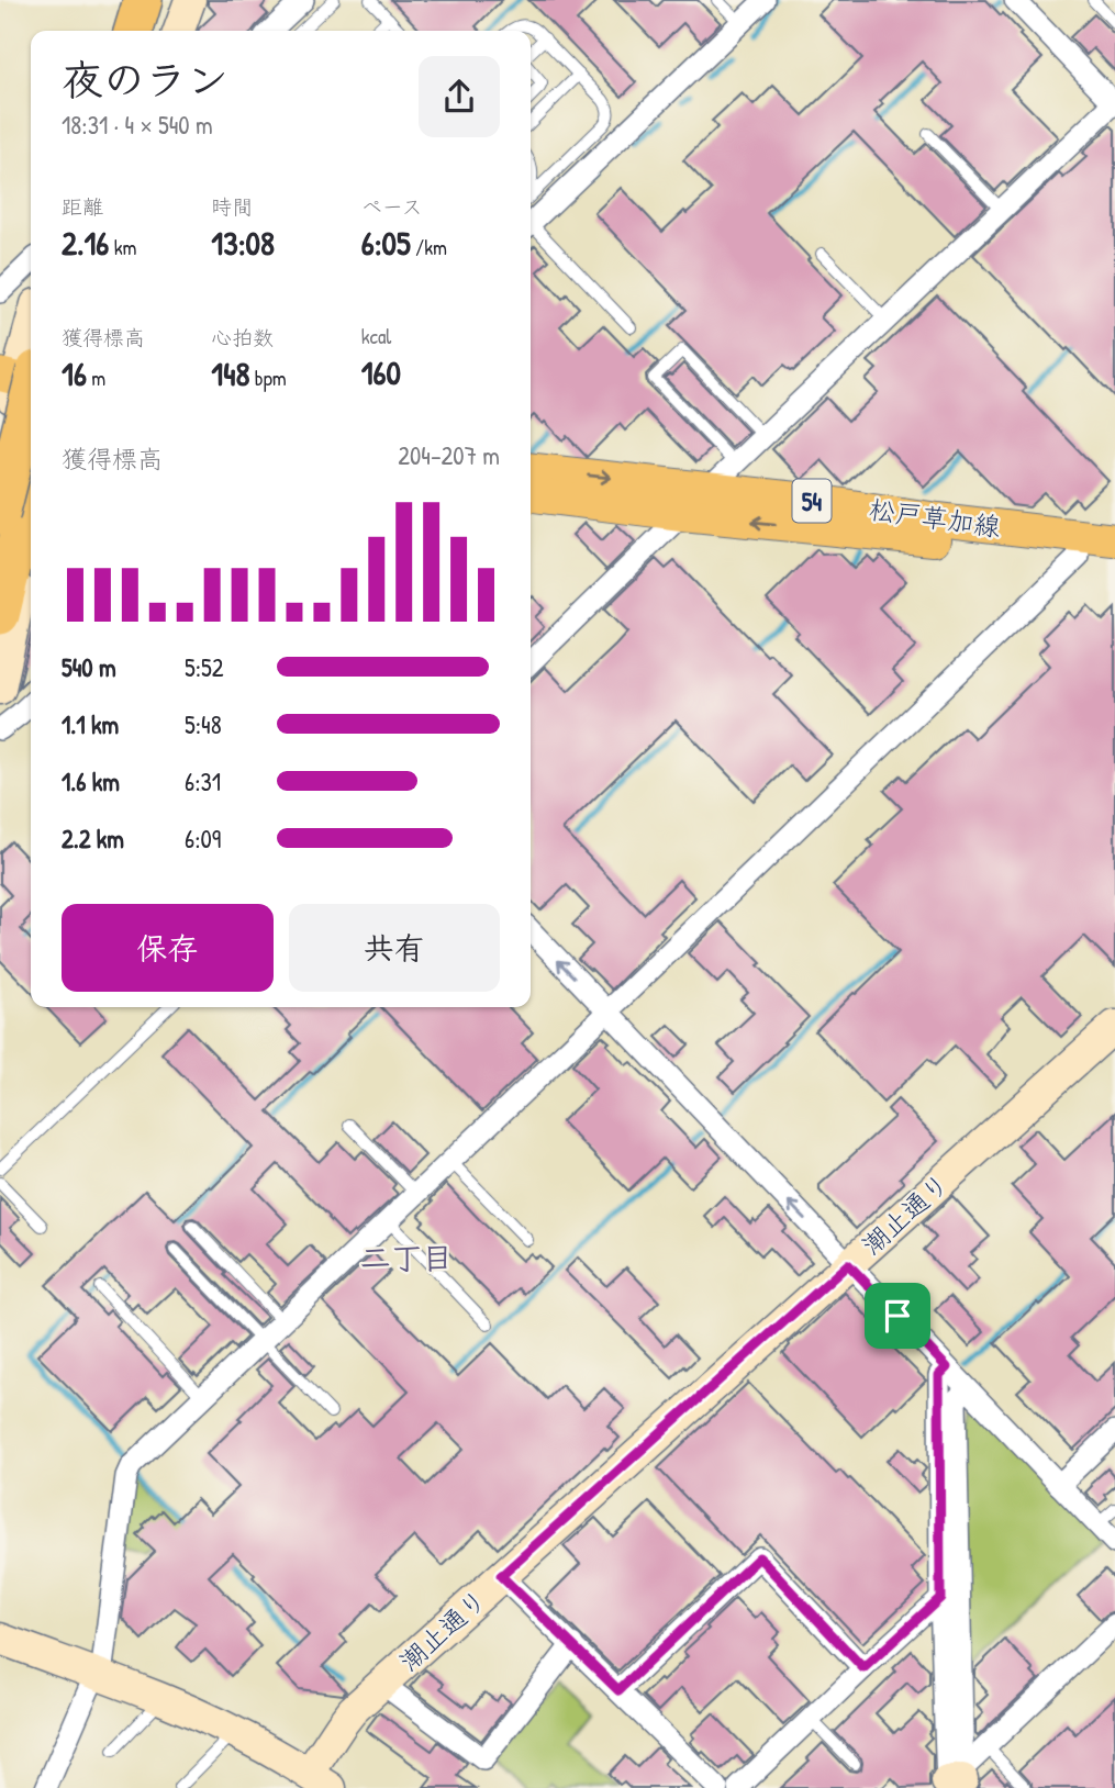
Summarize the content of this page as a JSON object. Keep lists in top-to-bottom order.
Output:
{
  "streets": {
    "main road": ["54", "松戸草加線"],
    "street": ["潮止通り"]
  },
  "districts": ["二丁目"],
  "page": {
    "heading": ["夜のラン", "18:31 · 4 × 540 m"],
    "stats": [
      ["距離", "2.16 km"],
      ["時間", "13:08"],
      ["ペース", "6:05 /km"],
      ["獲得標高", "16 m"],
      ["心拍数", "148 bpm"],
      ["kcal", "160"]
    ],
    "chart": ["獲得標高", "204–207 m"],
    "list": [
      {
        "name": "540 m",
        "note": "5:52"
      },
      {
        "name": "1.1 km",
        "note": "5:48"
      },
      {
        "name": "1.6 km",
        "note": "6:31"
      },
      {
        "name": "2.2 km",
        "note": "6:09"
      }
    ],
    "buttons": ["保存", "共有"]
  }
}
